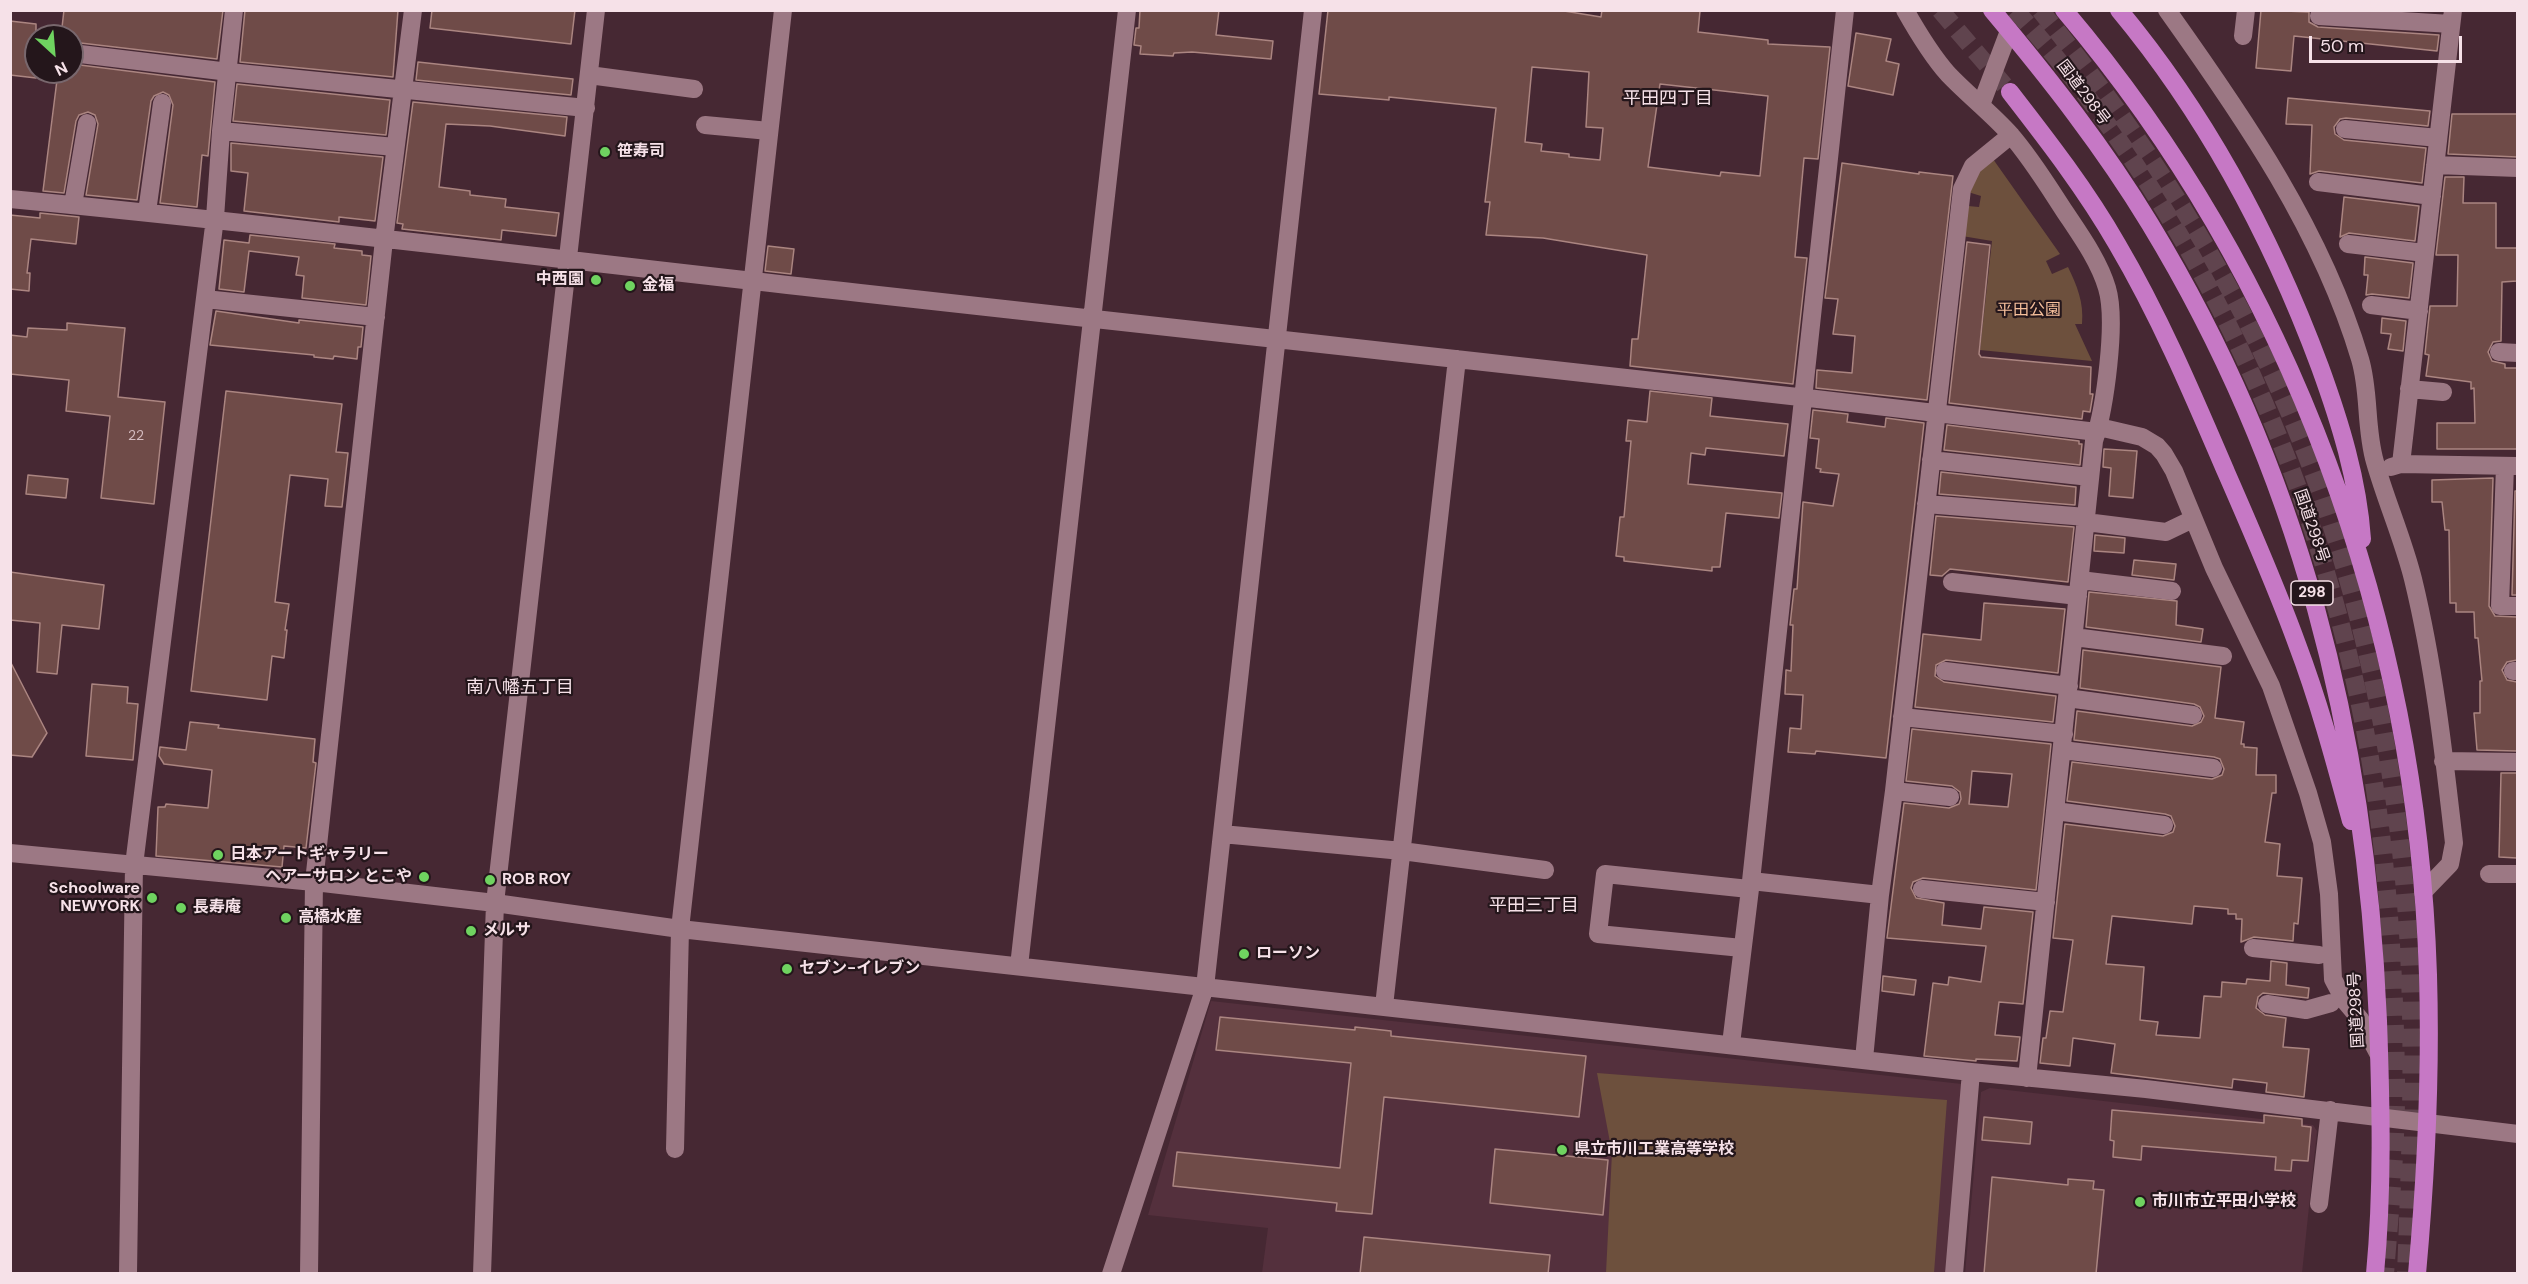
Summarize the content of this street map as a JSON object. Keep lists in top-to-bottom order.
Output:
{
  "streets": {
    "highway": ["国道298号", "298"]
  },
  "districts": ["平田四丁目", "南八幡五丁目", "平田三丁目"],
  "parks": ["平田公園"],
  "places": [
    "笹寿司",
    "中西園",
    "金福",
    "日本アートギャラリー",
    "ヘアーサロン とこや",
    "ROB ROY",
    "Schoolware NEWYORK",
    "長寿庵",
    "高橋水産",
    "メルサ",
    "ローソン",
    "セブン-イレブン",
    "県立市川工業高等学校",
    "市川市立平田小学校"
  ],
  "house_numbers": ["22"],
  "scale_bar": "50 m",
  "north": "bottom right"
}
